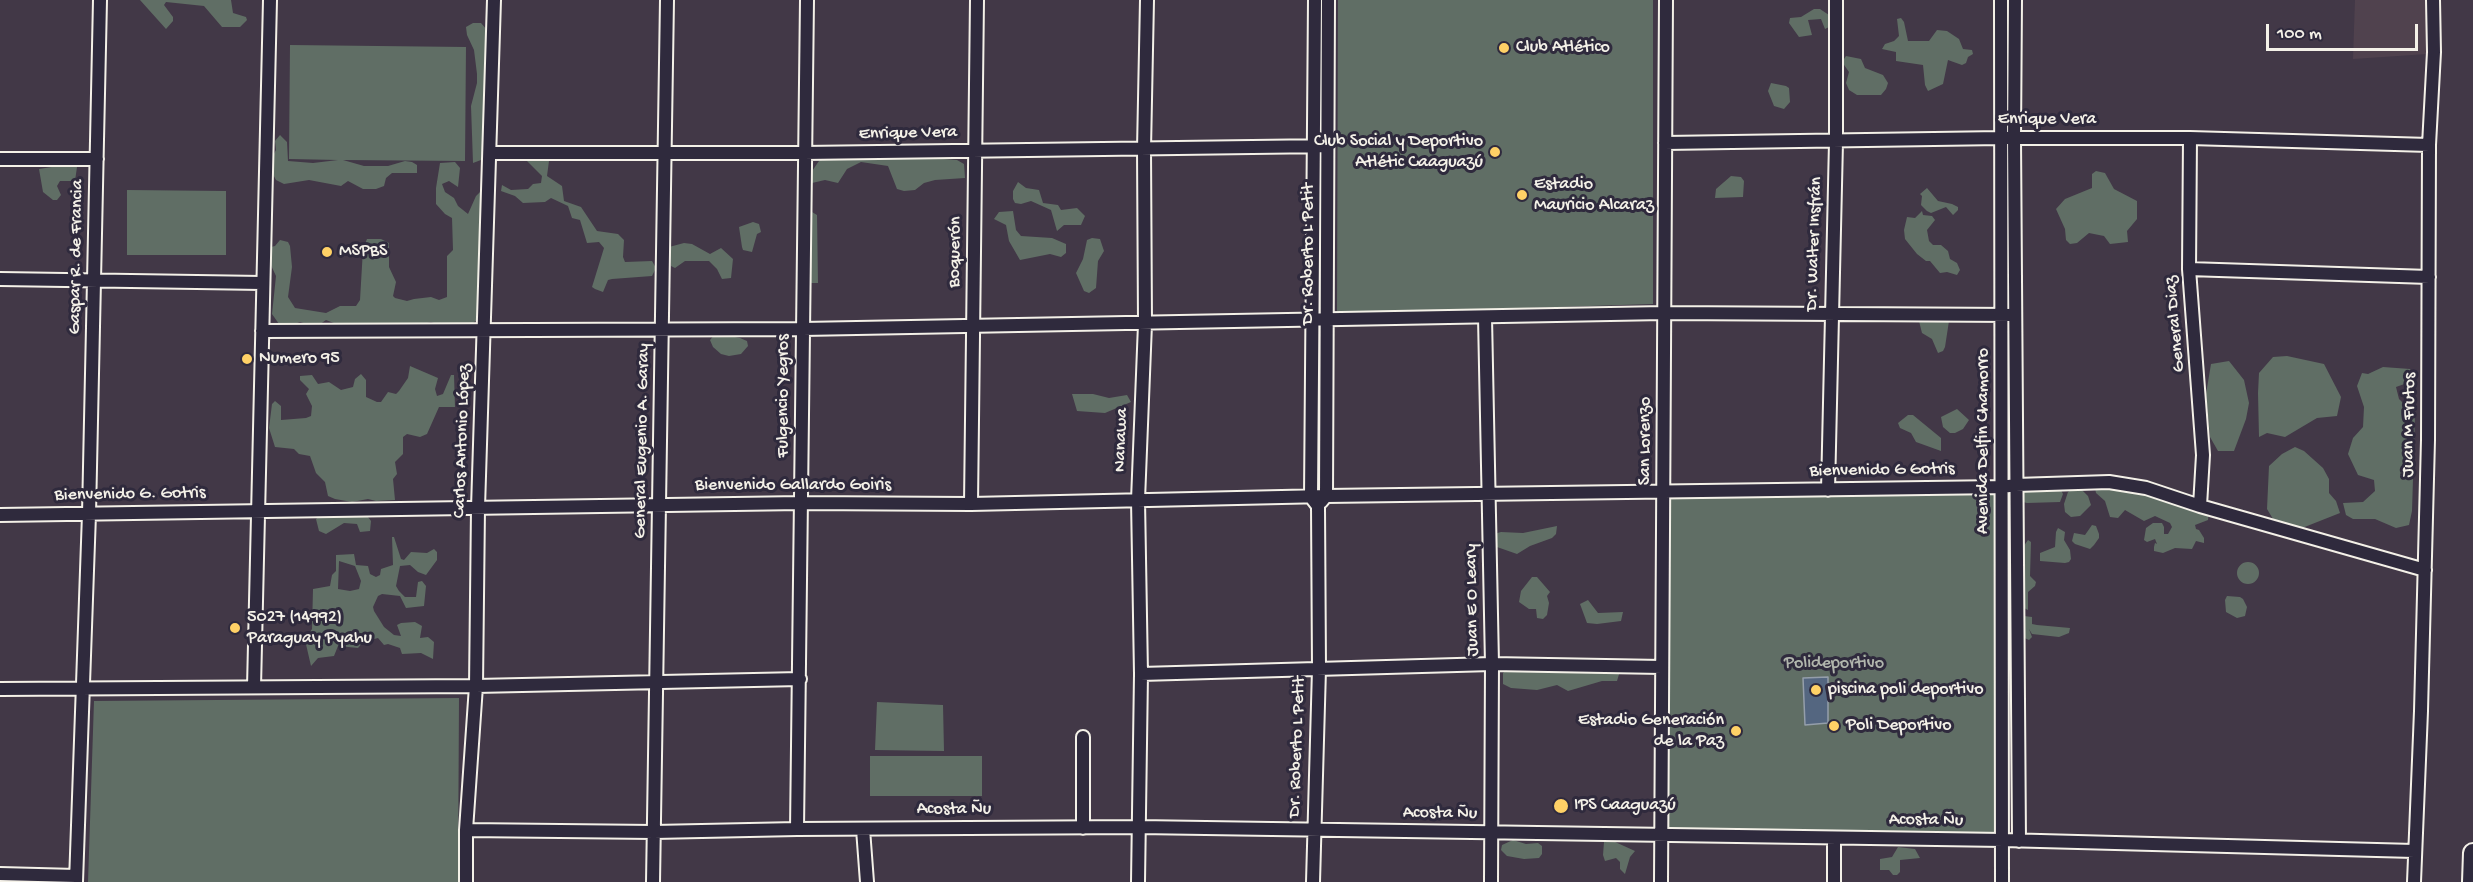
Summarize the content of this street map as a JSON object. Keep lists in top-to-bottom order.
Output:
{
  "streets": {
    "street": [
      "Enrique Vera",
      "Dr. Walter Insfrán",
      "Boquerón",
      "Dr. Roberto L Petit",
      "Gaspar R. de Francia",
      "General Diaz",
      "Fulgencio Yegros",
      "Juan M Frutos",
      "Nanawa",
      "Carlos Antonio López",
      "General Eugenio A. Garay",
      "San Lorenzo",
      "Avenida Delfin Chamorro",
      "Bienvenido G Gotris",
      "Bienvenido Gallardo Goiris",
      "Bienvenido G. Gotris",
      "Juan E O Leary",
      "Acosta Ñu"
    ]
  },
  "crossings": [
    ["Enrique Vera", "Dr. Walter Insfrán"],
    ["Enrique Vera", "Boquerón"],
    ["Enrique Vera", "Dr. Roberto L Petit"],
    ["Enrique Vera", "General Diaz"],
    ["Enrique Vera", "Fulgencio Yegros"],
    ["Enrique Vera", "Juan M Frutos"],
    ["Enrique Vera", "Nanawa"],
    ["Enrique Vera", "Carlos Antonio López"],
    ["Enrique Vera", "General Eugenio A. Garay"],
    ["Enrique Vera", "San Lorenzo"],
    ["Enrique Vera", "Avenida Delfin Chamorro"],
    ["Dr. Walter Insfrán", "Bienvenido G Gotris"],
    ["Boquerón", "Bienvenido Gallardo Goiris"],
    ["Dr. Roberto L Petit", "Bienvenido G Gotris"],
    ["Dr. Roberto L Petit", "Bienvenido Gallardo Goiris"],
    ["Dr. Roberto L Petit", "Acosta Ñu"],
    ["Gaspar R. de Francia", "Bienvenido G. Gotris"],
    ["General Diaz", "Bienvenido G Gotris"],
    ["Fulgencio Yegros", "Bienvenido Gallardo Goiris"],
    ["Fulgencio Yegros", "Acosta Ñu"],
    ["Juan M Frutos", "Bienvenido G Gotris"],
    ["Juan M Frutos", "Acosta Ñu"],
    ["Nanawa", "Bienvenido Gallardo Goiris"],
    ["Nanawa", "Acosta Ñu"],
    ["Carlos Antonio López", "Bienvenido Gallardo Goiris"],
    ["Carlos Antonio López", "Acosta Ñu"],
    ["General Eugenio A. Garay", "Bienvenido Gallardo Goiris"],
    ["General Eugenio A. Garay", "Acosta Ñu"],
    ["San Lorenzo", "Bienvenido G Gotris"],
    ["San Lorenzo", "Acosta Ñu"],
    ["Avenida Delfin Chamorro", "Bienvenido G Gotris"],
    ["Avenida Delfin Chamorro", "Acosta Ñu"],
    ["Bienvenido G Gotris", "Bienvenido Gallardo Goiris"],
    ["Bienvenido G Gotris", "Juan E O Leary"],
    ["Bienvenido Gallardo Goiris", "Bienvenido G. Gotris"],
    ["Juan E O Leary", "Acosta Ñu"]
  ],
  "parks": ["Polideportivo"],
  "places": [
    "Club Atlético",
    "Club Social y Deportivo Atlétic Caaguazú",
    "Estadio Mauricio Alcaraz",
    "MSPBS",
    "Numero 95",
    "5027 (14992) Paraguay Pyahu",
    "piscina poli deportivo",
    "Poli Deportivo",
    "Estadio Generación de la Paz",
    "IPS Caaguazú"
  ],
  "scale_bar": "100 m"
}
